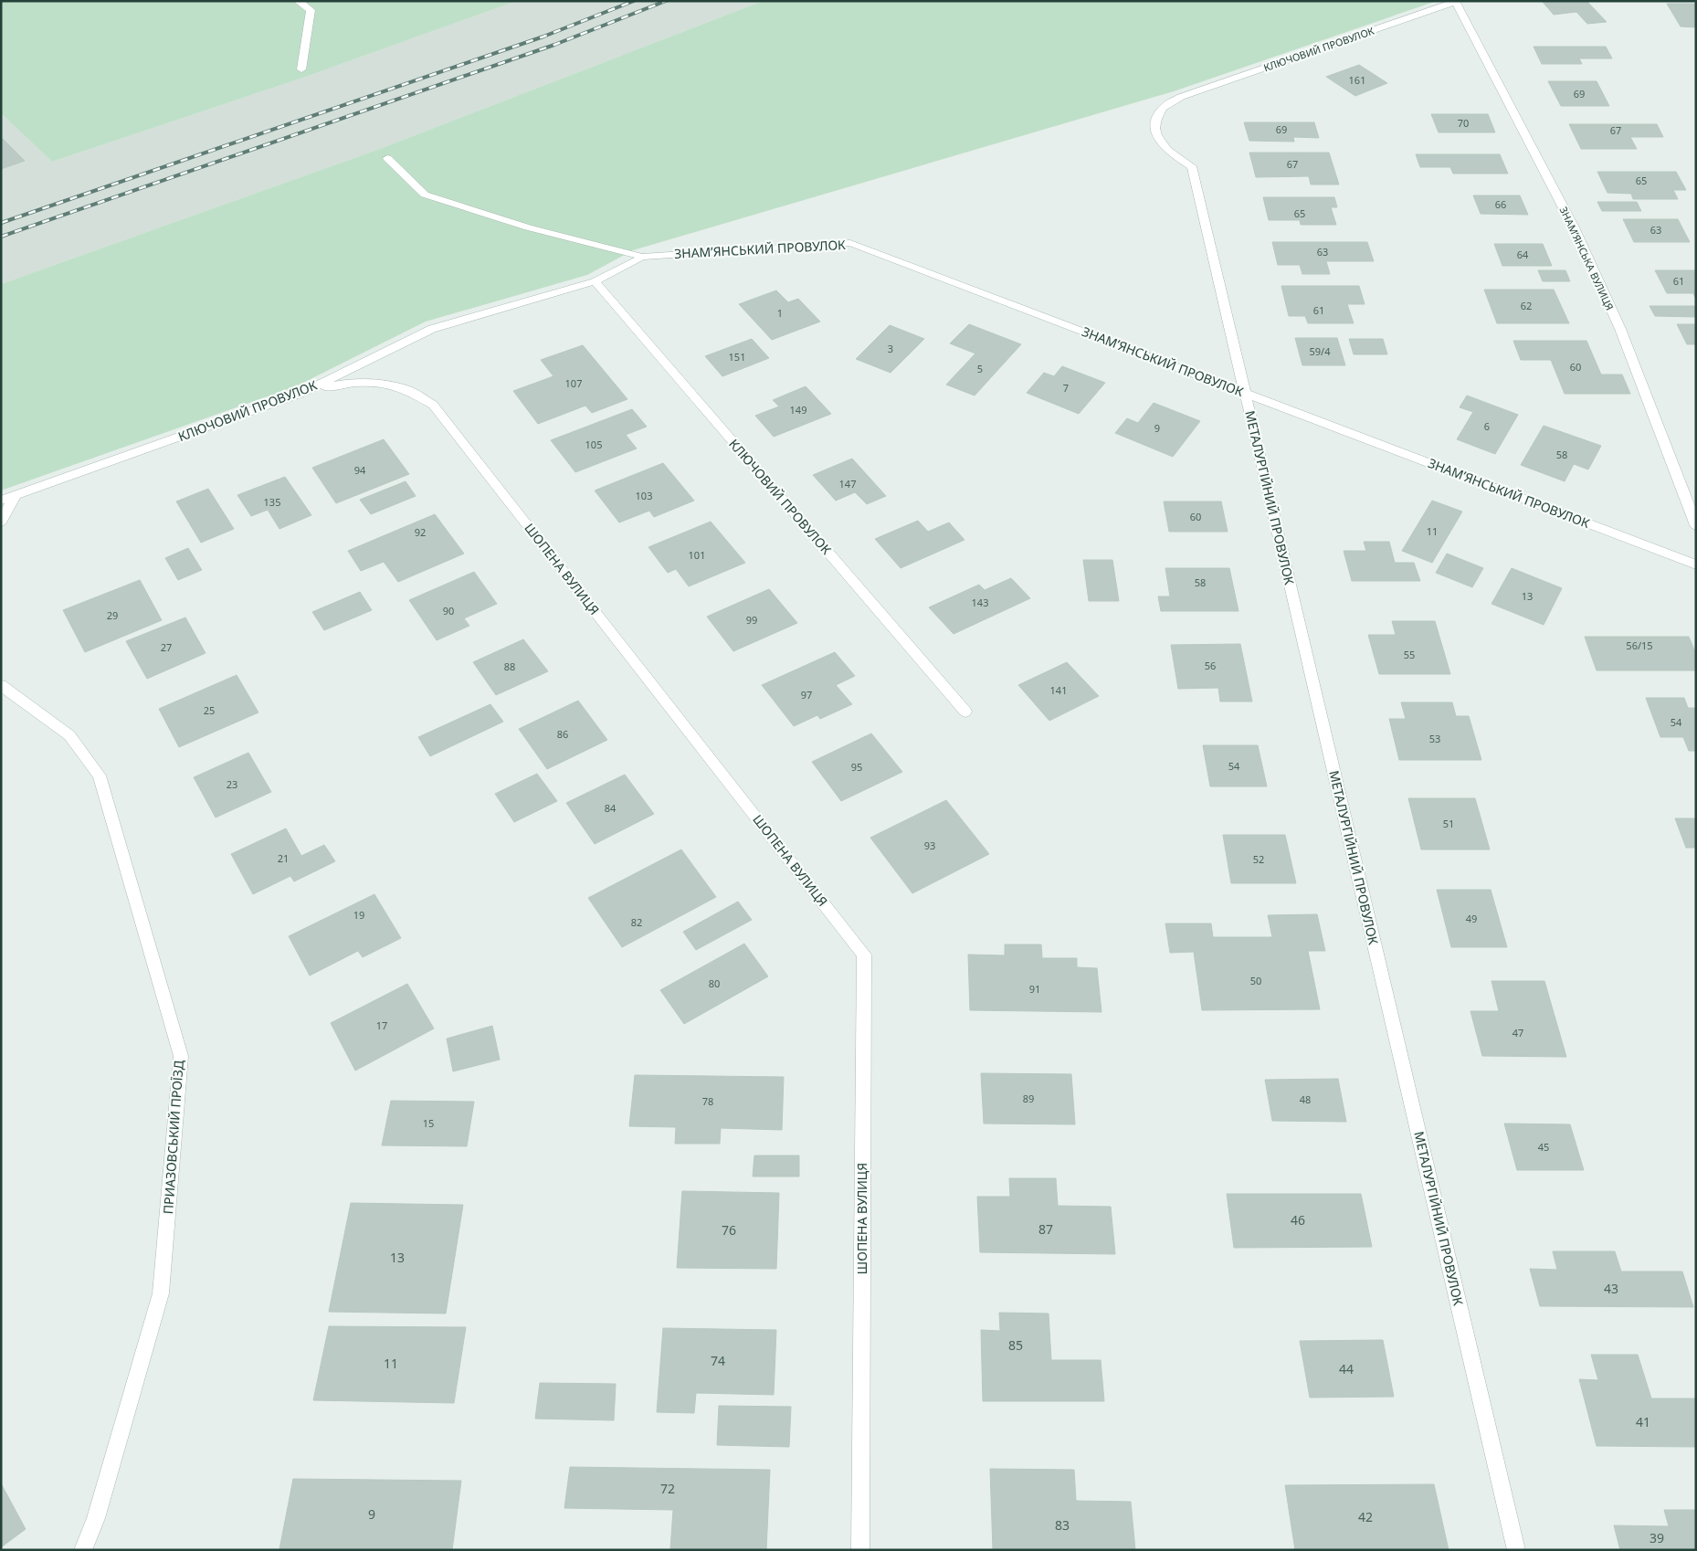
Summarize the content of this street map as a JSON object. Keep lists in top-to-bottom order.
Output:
{
  "streets": {
    "street": [
      "КЛЮЧОВИЙ ПРОВУЛОК",
      "ЗНАМ’ЯНСЬКИЙ ПРОВУЛОК",
      "ЗНАМ’ЯНСЬКА ВУЛИЦЯ",
      "МЕТАЛУРГІЙНИЙ ПРОВУЛОК",
      "ШОПЕНА ВУЛИЦЯ",
      "ПРИАЗОВСЬКИЙ ПРОЇЗД"
    ]
  },
  "crossings": [
    ["КЛЮЧОВИЙ ПРОВУЛОК", "ЗНАМ’ЯНСЬКИЙ ПРОВУЛОК"],
    ["КЛЮЧОВИЙ ПРОВУЛОК", "ЗНАМ’ЯНСЬКА ВУЛИЦЯ"],
    ["КЛЮЧОВИЙ ПРОВУЛОК", "МЕТАЛУРГІЙНИЙ ПРОВУЛОК"],
    ["КЛЮЧОВИЙ ПРОВУЛОК", "ШОПЕНА ВУЛИЦЯ"],
    ["ЗНАМ’ЯНСЬКИЙ ПРОВУЛОК", "МЕТАЛУРГІЙНИЙ ПРОВУЛОК"]
  ],
  "house_numbers": [
    "161",
    "69",
    "70",
    "69",
    "67",
    "67",
    "65",
    "66",
    "65",
    "63",
    "63",
    "64",
    "61",
    "62",
    "61",
    "1",
    "3",
    "59/4",
    "151",
    "60",
    "5",
    "107",
    "7",
    "149",
    "6",
    "9",
    "105",
    "58",
    "94",
    "147",
    "103",
    "135",
    "60",
    "11",
    "92",
    "101",
    "58",
    "13",
    "143",
    "90",
    "29",
    "99",
    "56/15",
    "27",
    "55",
    "56",
    "88",
    "141",
    "97",
    "25",
    "54",
    "86",
    "53",
    "54",
    "95",
    "23",
    "84",
    "51",
    "93",
    "21",
    "52",
    "19",
    "49",
    "82",
    "50",
    "80",
    "91",
    "17",
    "47",
    "89",
    "48",
    "78",
    "15",
    "45",
    "46",
    "87",
    "76",
    "13",
    "43",
    "85",
    "74",
    "11",
    "44",
    "41",
    "72",
    "9",
    "42",
    "83",
    "39"
  ]
}
